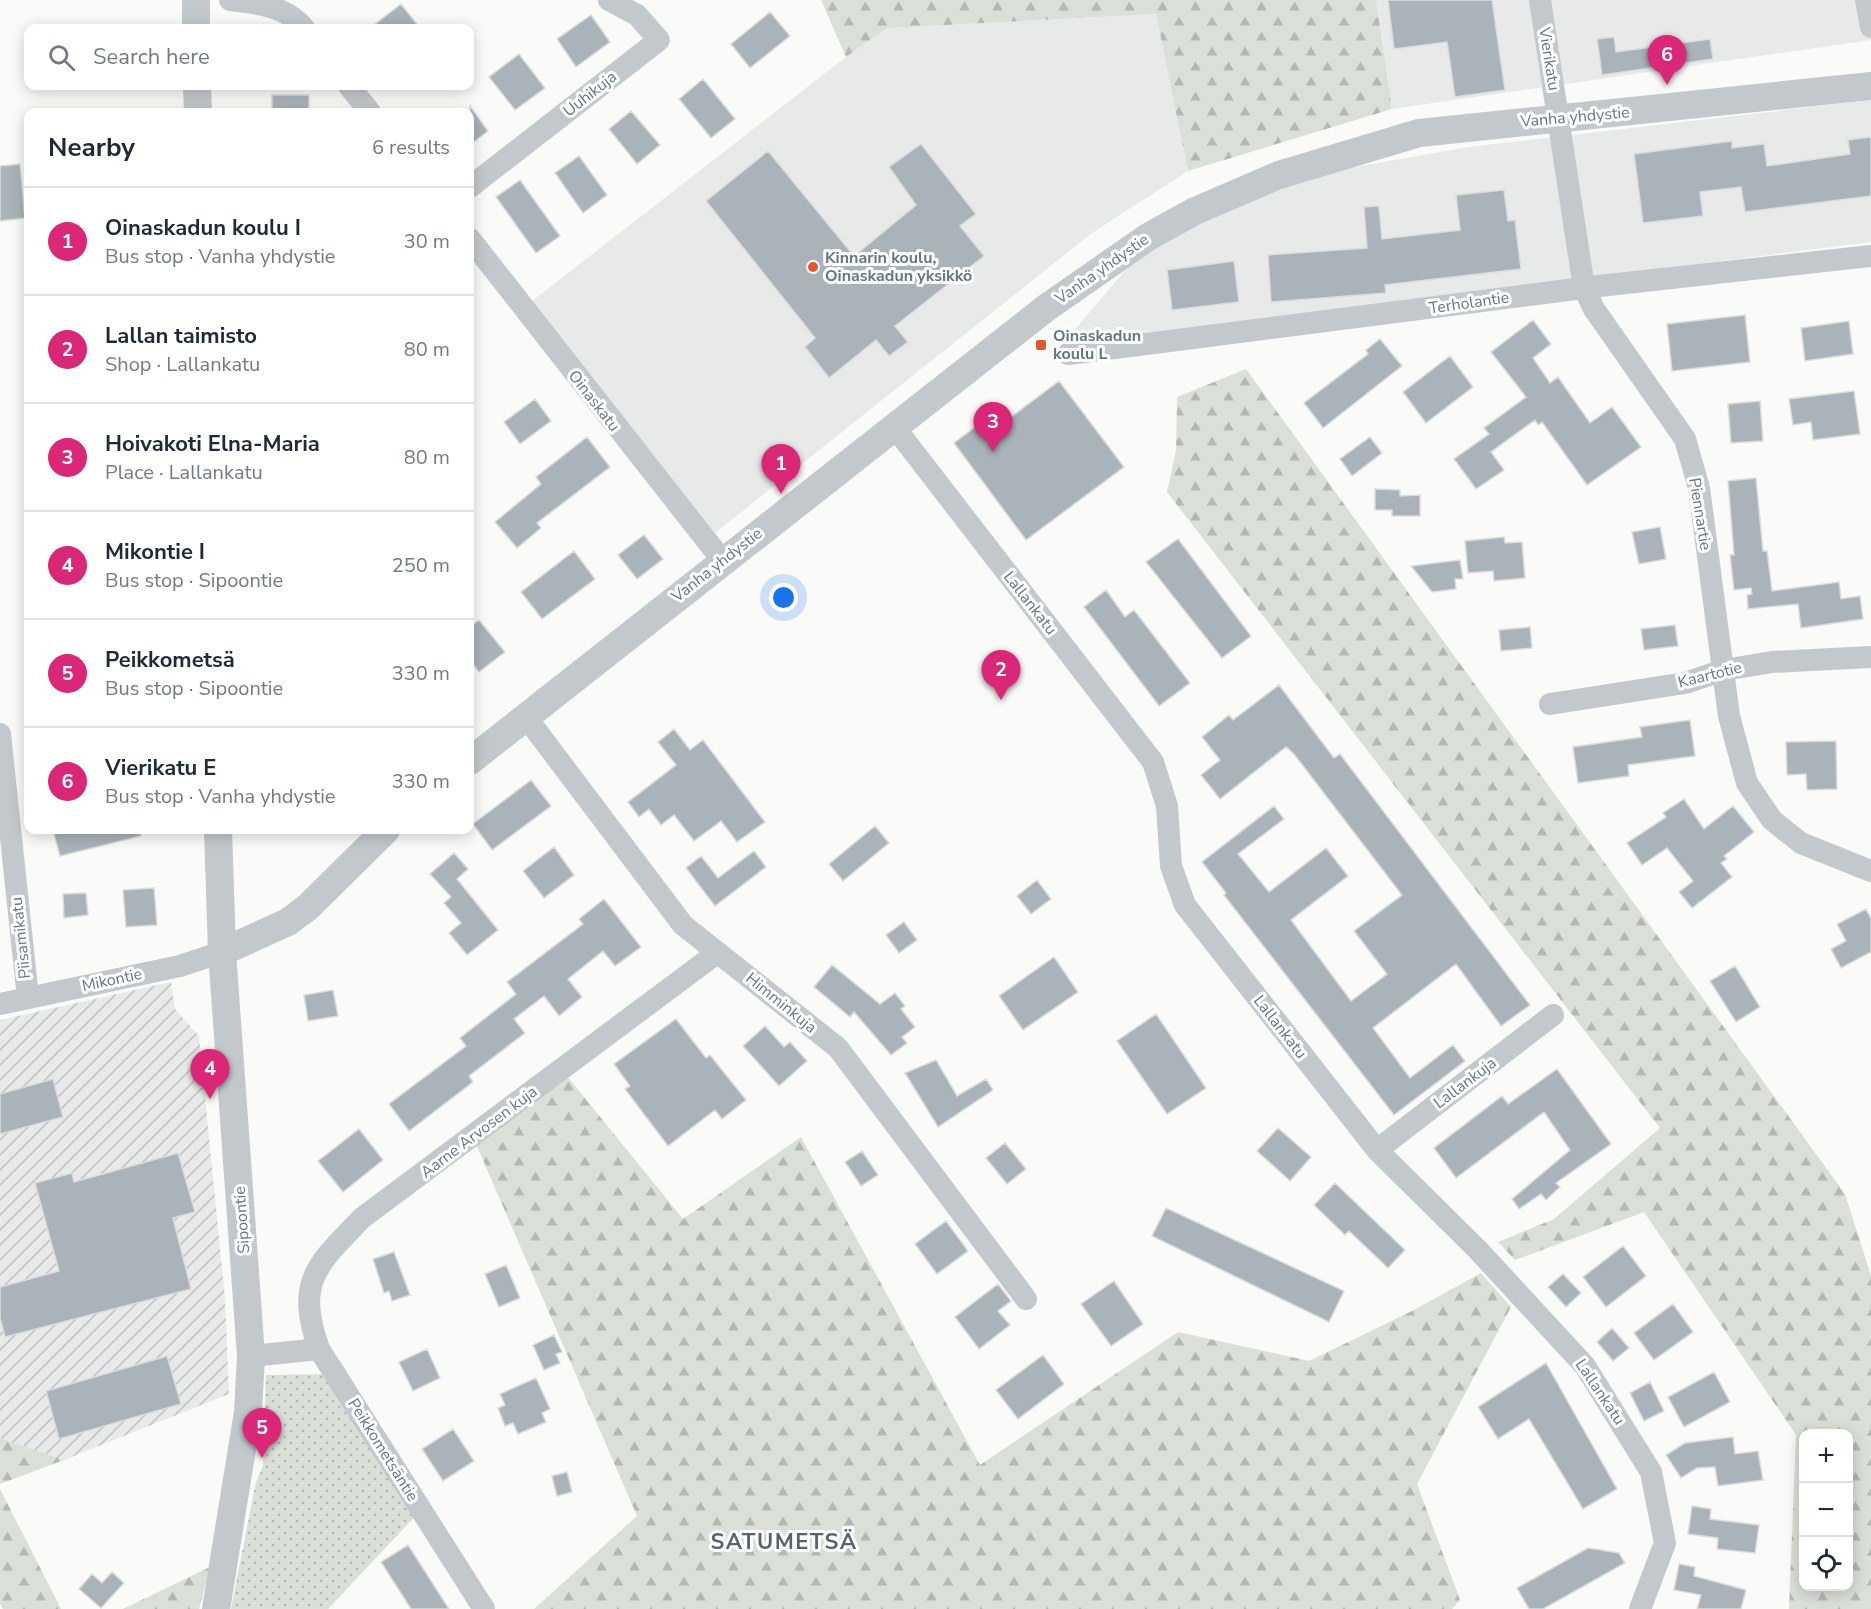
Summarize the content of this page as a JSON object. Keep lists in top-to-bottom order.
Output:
{
  "streets": {
    "street": [
      "Vierikatu",
      "Uuhikuja",
      "Vanha yhdystie",
      "Terholantie",
      "Oinaskatu",
      "Piennartie",
      "Lallankatu",
      "Kaartotie",
      "Piisamikatu",
      "Mikontie",
      "Himminkuja",
      "Lallankuja",
      "Aarne Arvosen kuja",
      "Sipoontie",
      "Peikkometsäntie"
    ]
  },
  "crossings": [
    ["Vierikatu", "Vanha yhdystie"],
    ["Vierikatu", "Piennartie"],
    ["Vanha yhdystie", "Oinaskatu"],
    ["Vanha yhdystie", "Piennartie"],
    ["Vanha yhdystie", "Lallankatu"],
    ["Vanha yhdystie", "Himminkuja"],
    ["Terholantie", "Piennartie"],
    ["Piennartie", "Kaartotie"],
    ["Lallankatu", "Lallankuja"],
    ["Piisamikatu", "Mikontie"],
    ["Mikontie", "Sipoontie"],
    ["Himminkuja", "Aarne Arvosen kuja"],
    ["Aarne Arvosen kuja", "Peikkometsäntie"]
  ],
  "districts": ["SATUMETSÄ"],
  "places": {
    "other": ["Kinnarin koulu, Oinaskadun yksikkö"],
    "transit": ["Oinaskadun koulu L"]
  },
  "page": {
    "search": "Search here",
    "pins": [
      "6",
      "3",
      "1",
      "2",
      "4",
      "5"
    ],
    "heading": ["Nearby", "6 results"],
    "list": [
      {
        "mark": "1",
        "name": "Oinaskadun koulu I",
        "note": "Bus stop · Vanha yhdystie",
        "value": "30 m"
      },
      {
        "mark": "2",
        "name": "Lallan taimisto",
        "note": "Shop · Lallankatu",
        "value": "80 m"
      },
      {
        "mark": "3",
        "name": "Hoivakoti Elna-Maria",
        "note": "Place · Lallankatu",
        "value": "80 m"
      },
      {
        "mark": "4",
        "name": "Mikontie I",
        "note": "Bus stop · Sipoontie",
        "value": "250 m"
      },
      {
        "mark": "5",
        "name": "Peikkometsä",
        "note": "Bus stop · Sipoontie",
        "value": "330 m"
      },
      {
        "mark": "6",
        "name": "Vierikatu E",
        "note": "Bus stop · Vanha yhdystie",
        "value": "330 m"
      }
    ],
    "map_buttons": ["+", "−"]
  }
}
